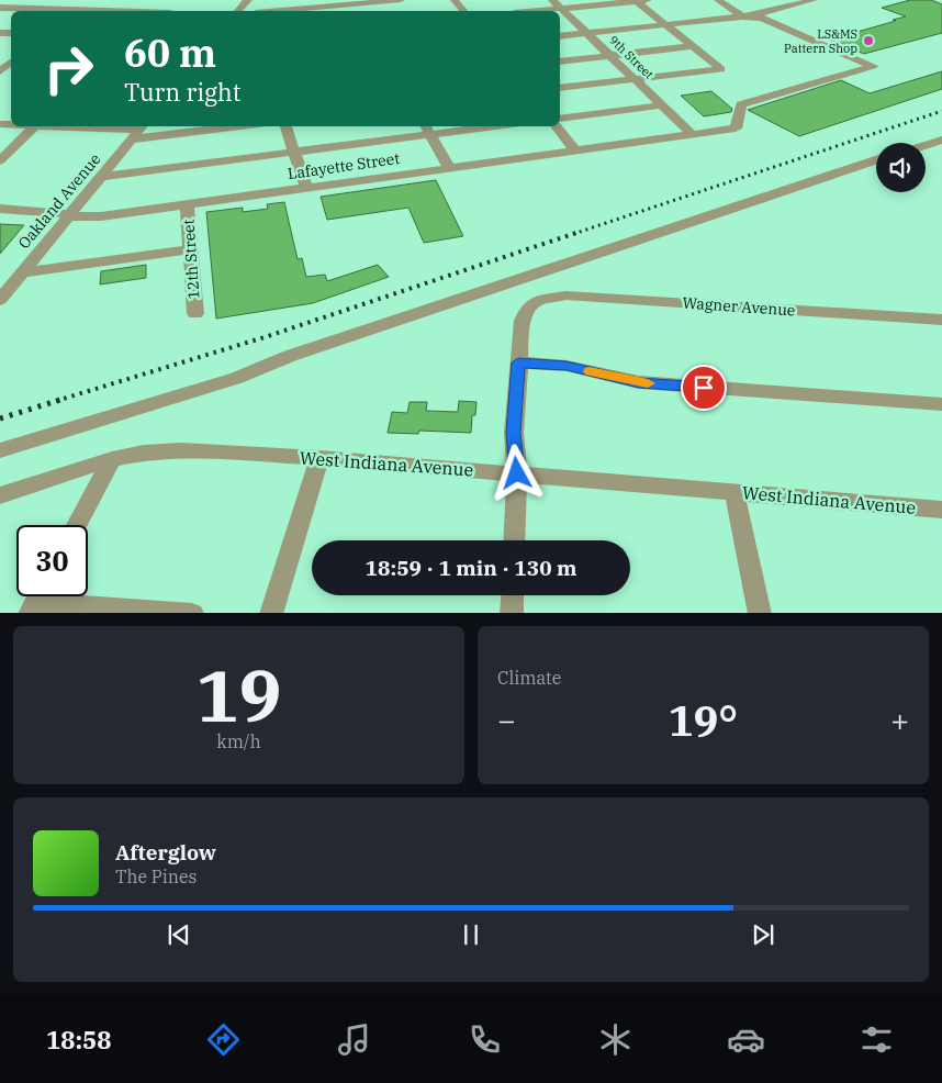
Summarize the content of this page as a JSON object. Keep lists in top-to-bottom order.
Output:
{
  "streets": {
    "street": [
      "9th Street",
      "Lafayette Street",
      "Oakland Avenue",
      "12th Street",
      "Wagner Avenue",
      "West Indiana Avenue"
    ]
  },
  "crossings": [
    ["9th Street", "Lafayette Street"],
    ["Lafayette Street", "Oakland Avenue"],
    ["Lafayette Street", "12th Street"]
  ],
  "places": ["LS&MS Pattern Shop"],
  "page": {
    "turn": ["60 m", "Turn right"],
    "limit": "30",
    "trip": "18:59 · 1 min · 130 m",
    "tile": [
      ["19", "km/h"],
      "Climate"
    ],
    "heat": ["−", "19°", "+"],
    "song": ["Afterglow", "The Pines"],
    "tabs": "18:58"
  }
}
